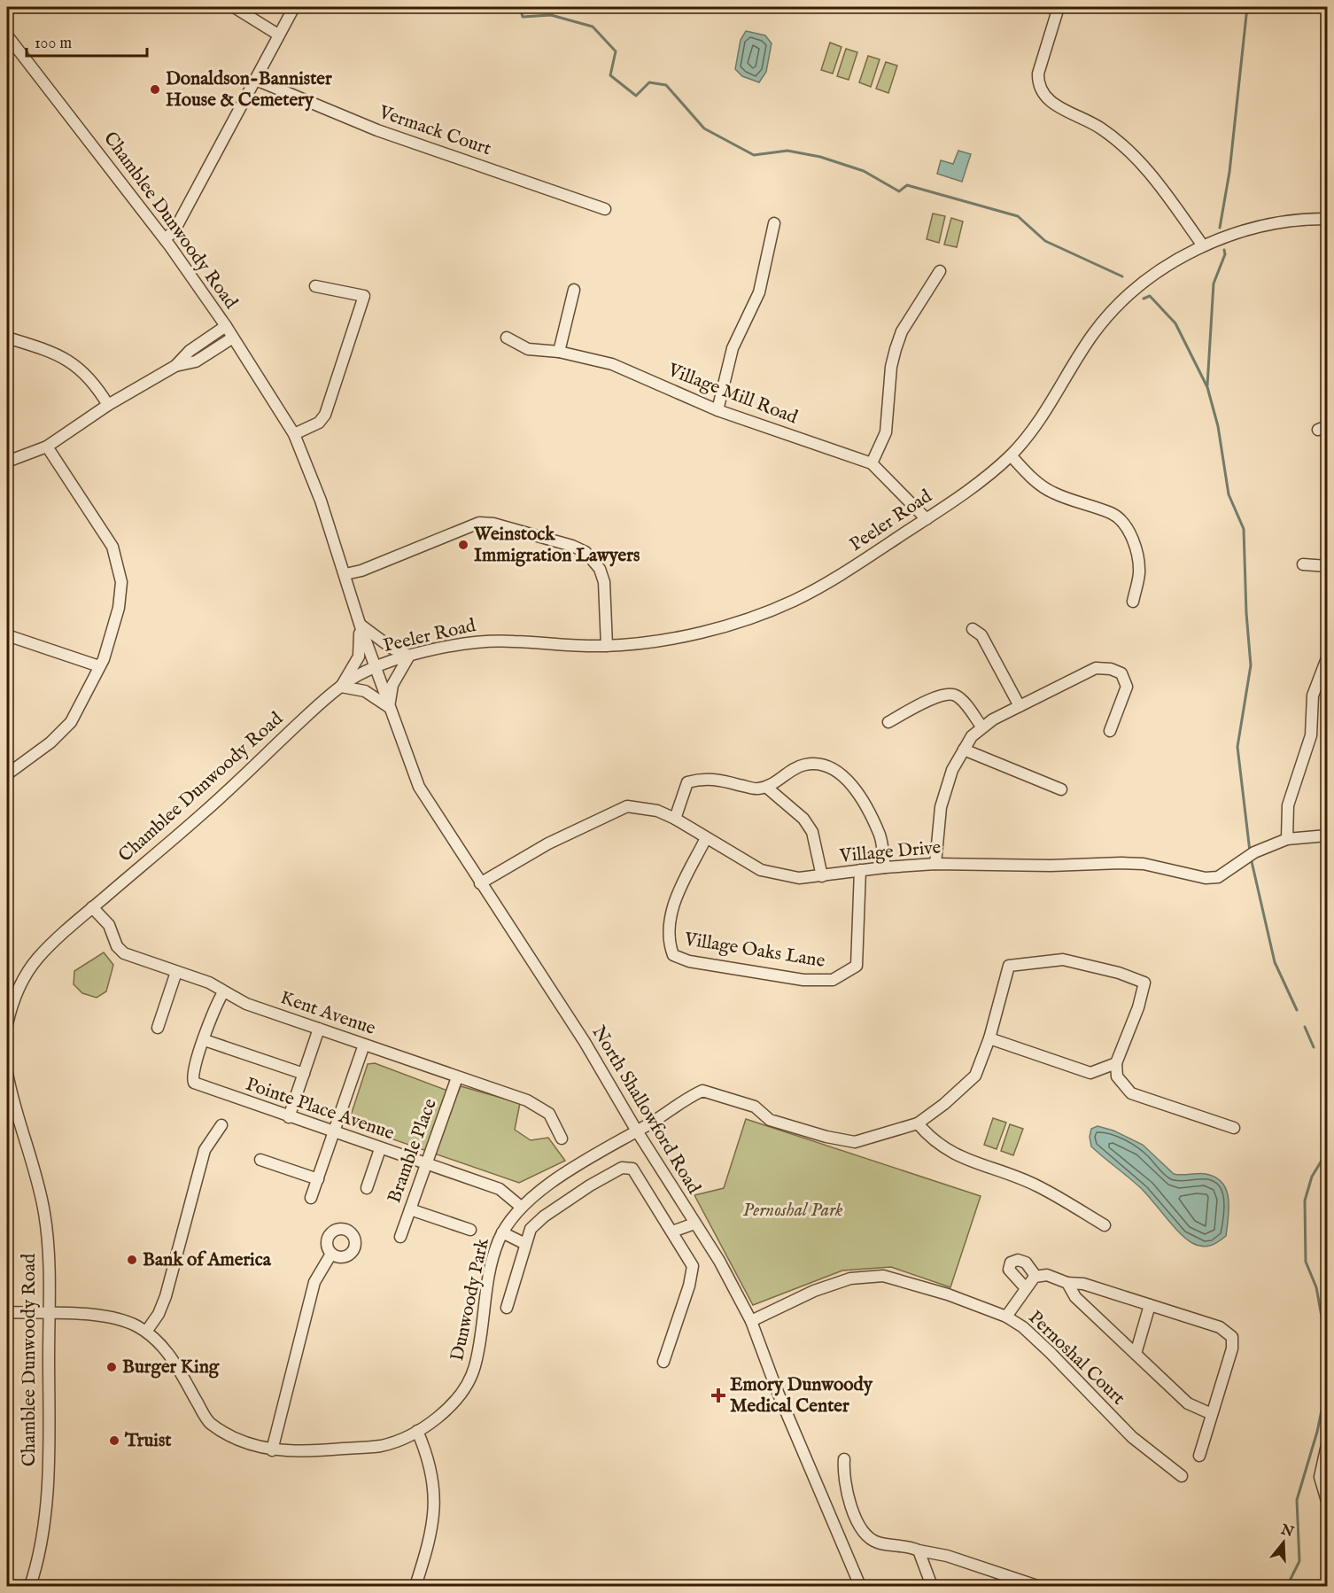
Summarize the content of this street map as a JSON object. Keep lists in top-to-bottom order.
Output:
{
  "streets": {
    "street": [
      "Vermack Court",
      "Chamblee Dunwoody Road",
      "Village Mill Road",
      "Peeler Road",
      "Village Drive",
      "Village Oaks Lane",
      "Kent Avenue",
      "Pointe Place Avenue",
      "North Shallowford Road",
      "Bramble Place",
      "Dunwoody Park",
      "Pernoshal Court"
    ]
  },
  "crossings": [
    ["Chamblee Dunwoody Road", "Peeler Road"],
    ["Chamblee Dunwoody Road", "Kent Avenue"],
    ["Chamblee Dunwoody Road", "North Shallowford Road"],
    ["Chamblee Dunwoody Road", "Dunwoody Park"],
    ["Village Mill Road", "Peeler Road"],
    ["Peeler Road", "North Shallowford Road"],
    ["Village Drive", "Village Oaks Lane"],
    ["Village Drive", "North Shallowford Road"],
    ["Kent Avenue", "Pointe Place Avenue"],
    ["Kent Avenue", "Bramble Place"],
    ["Pointe Place Avenue", "Bramble Place"],
    ["Pointe Place Avenue", "Dunwoody Park"],
    ["North Shallowford Road", "Dunwoody Park"],
    ["North Shallowford Road", "Pernoshal Court"]
  ],
  "parks": ["Pernoshal Park"],
  "places": {
    "other": [
      "Donaldson-Bannister House & Cemetery",
      "Weinstock Immigration Lawyers",
      "Bank of America",
      "Burger King",
      "Truist"
    ],
    "health": ["Emory Dunwoody Medical Center"]
  },
  "scale_bar": "100 m",
  "north": "top"
}
